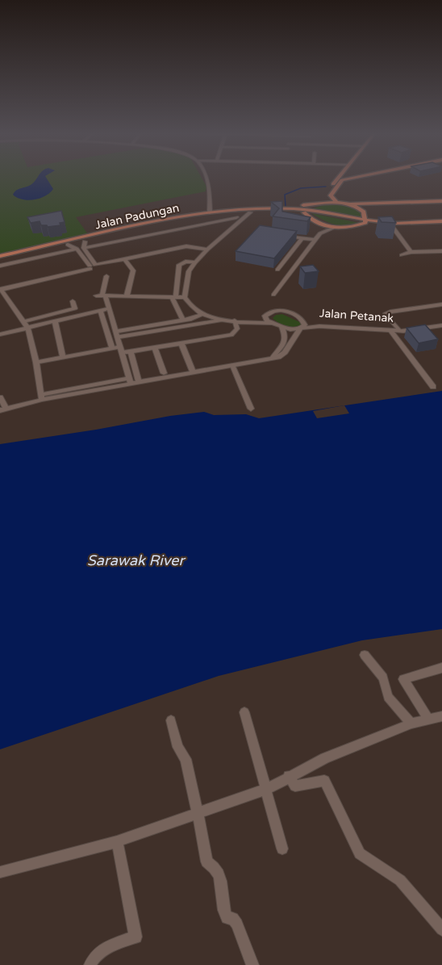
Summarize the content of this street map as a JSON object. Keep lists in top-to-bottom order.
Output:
{
  "streets": {
    "main road": ["Jalan Padungan"],
    "street": ["Jalan Petanak"]
  },
  "water": ["Sarawak River"]
}
